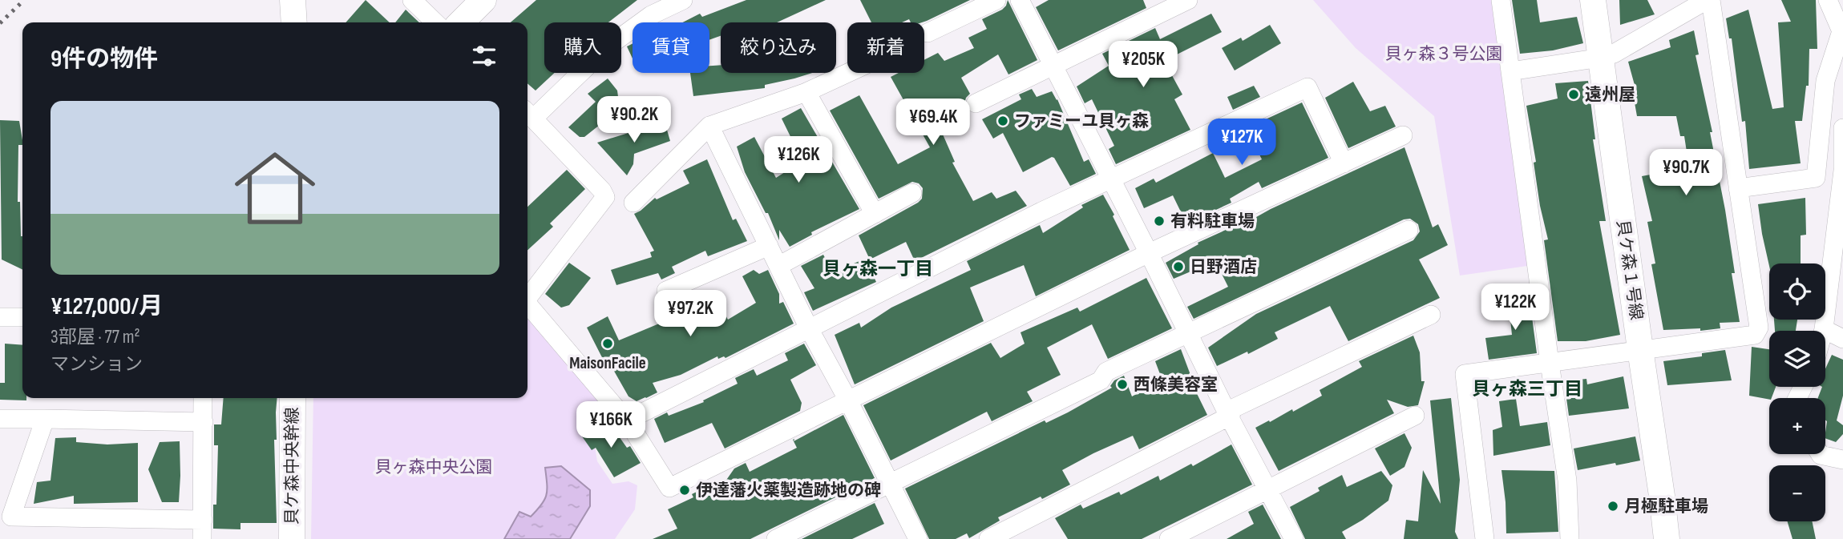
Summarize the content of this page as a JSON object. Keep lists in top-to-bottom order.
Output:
{
  "streets": {
    "street": ["貝ケ森１号線", "貝ケ森中央幹線"]
  },
  "districts": ["貝ヶ森一丁目", "貝ヶ森三丁目"],
  "parks": ["貝ヶ森３号公園", "貝ヶ森中央公園"],
  "places": [
    "遠州屋",
    "ファミーユ貝ヶ森",
    "有料駐車場",
    "日野酒店",
    "MaisonFacile",
    "西條美容室",
    "伊達藩火薬製造跡地の碑",
    "月極駐車場"
  ],
  "page": {
    "chip": [
      "購入",
      "賃貸",
      "絞り込み",
      "新着"
    ],
    "heading": "9件の物件",
    "price": [
      "¥205K",
      "¥90.2K",
      "¥69.4K",
      "¥127K",
      "¥126K",
      "¥90.7K",
      "¥122K",
      "¥97.2K",
      "¥166K"
    ],
    "list": [
      {
        "name": "¥127,000/月",
        "note": "3部屋 · 77 m² · マンション"
      }
    ],
    "map_buttons": ["+", "−"]
  }
}
